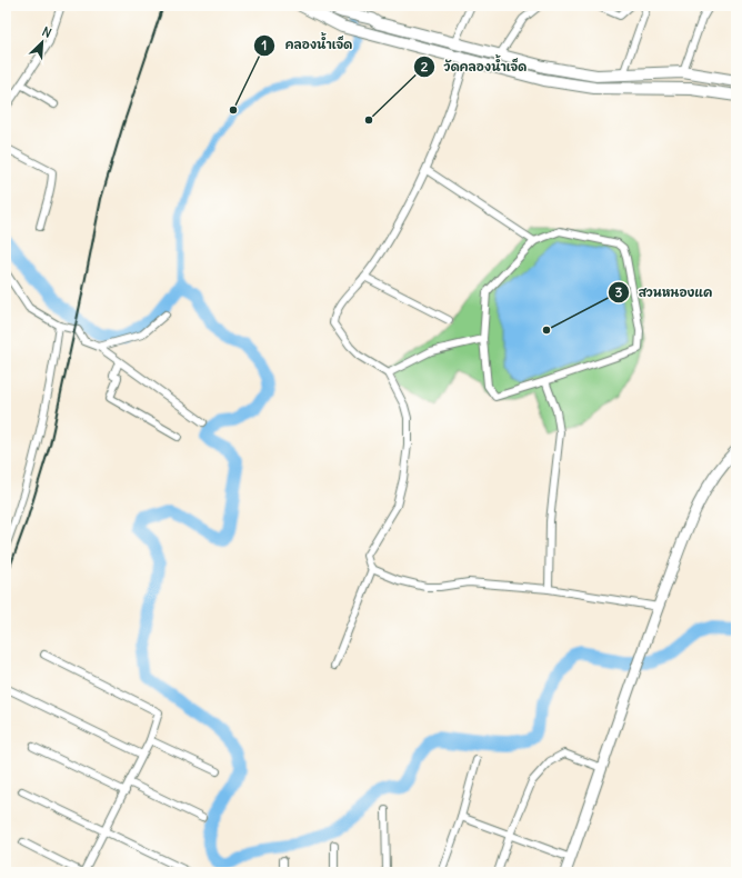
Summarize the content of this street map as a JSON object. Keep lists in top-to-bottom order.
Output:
{
  "places": ["คลองน้ำเจ็ด", "วัดคลองน้ำเจ็ด", "สวนหนองแค"],
  "north": "top right"
}
